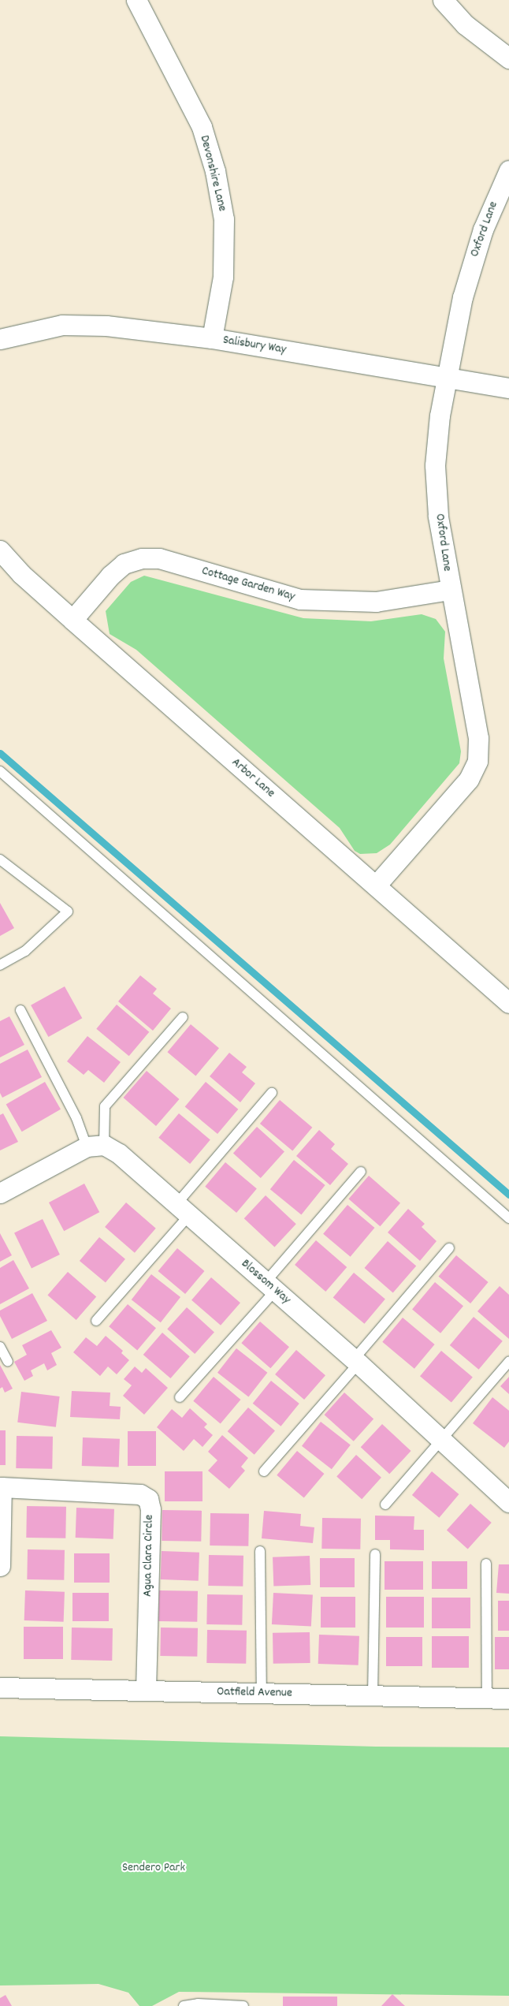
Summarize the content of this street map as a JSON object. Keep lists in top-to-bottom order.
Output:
{
  "streets": {
    "street": [
      "Devonshire Lane",
      "Oxford Lane",
      "Salisbury Way",
      "Cottage Garden Way",
      "Arbor Lane",
      "Blossom Way",
      "Agua Clara Circle",
      "Oatfield Avenue"
    ]
  },
  "crossings": [
    ["Devonshire Lane", "Salisbury Way"],
    ["Oxford Lane", "Salisbury Way"],
    ["Oxford Lane", "Cottage Garden Way"],
    ["Oxford Lane", "Arbor Lane"],
    ["Cottage Garden Way", "Arbor Lane"],
    ["Agua Clara Circle", "Oatfield Avenue"]
  ],
  "parks": ["Sendero Park"]
}
